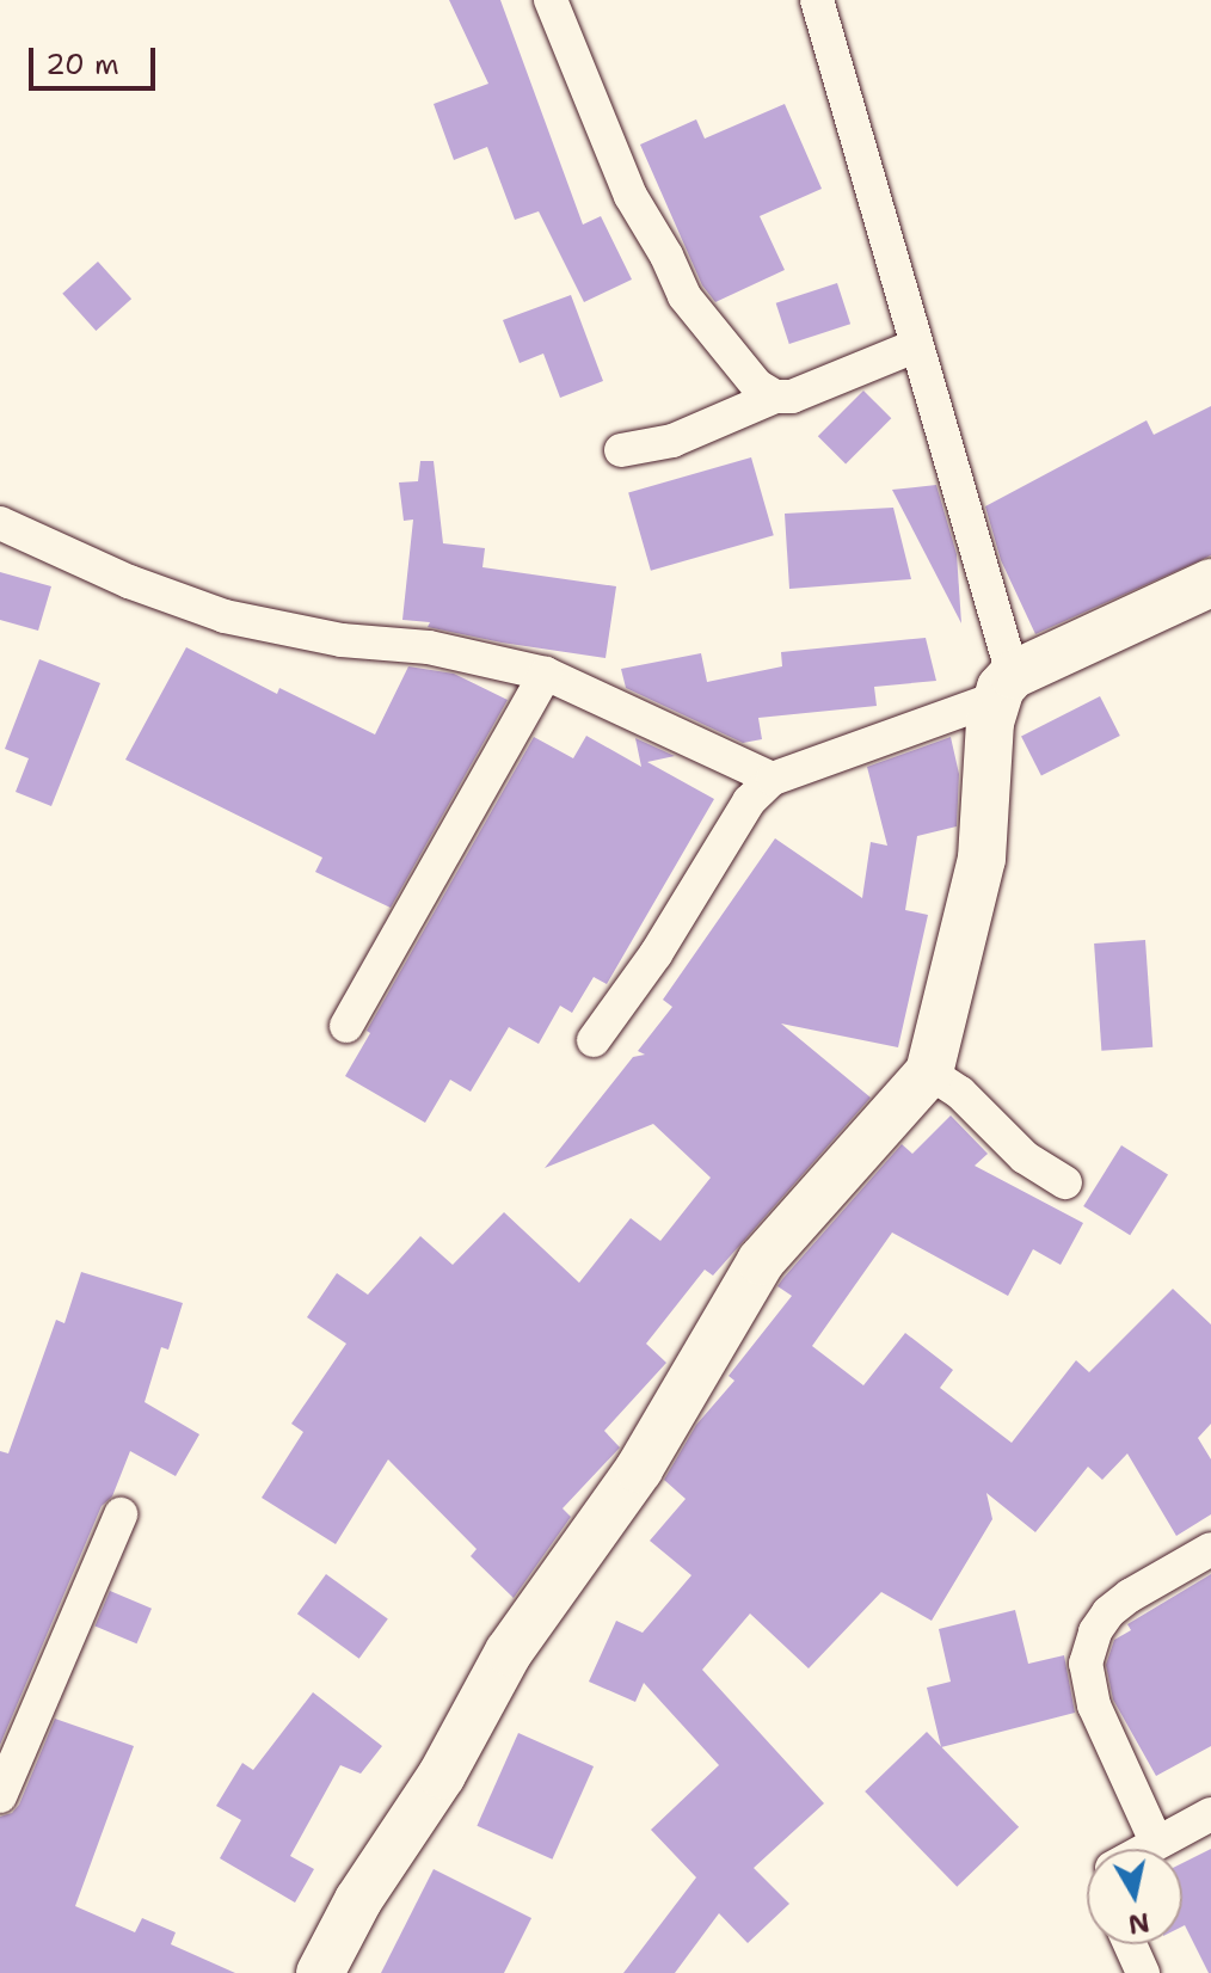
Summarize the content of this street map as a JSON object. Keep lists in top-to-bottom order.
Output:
{
  "scale_bar": "20 m",
  "north": "bottom"
}
